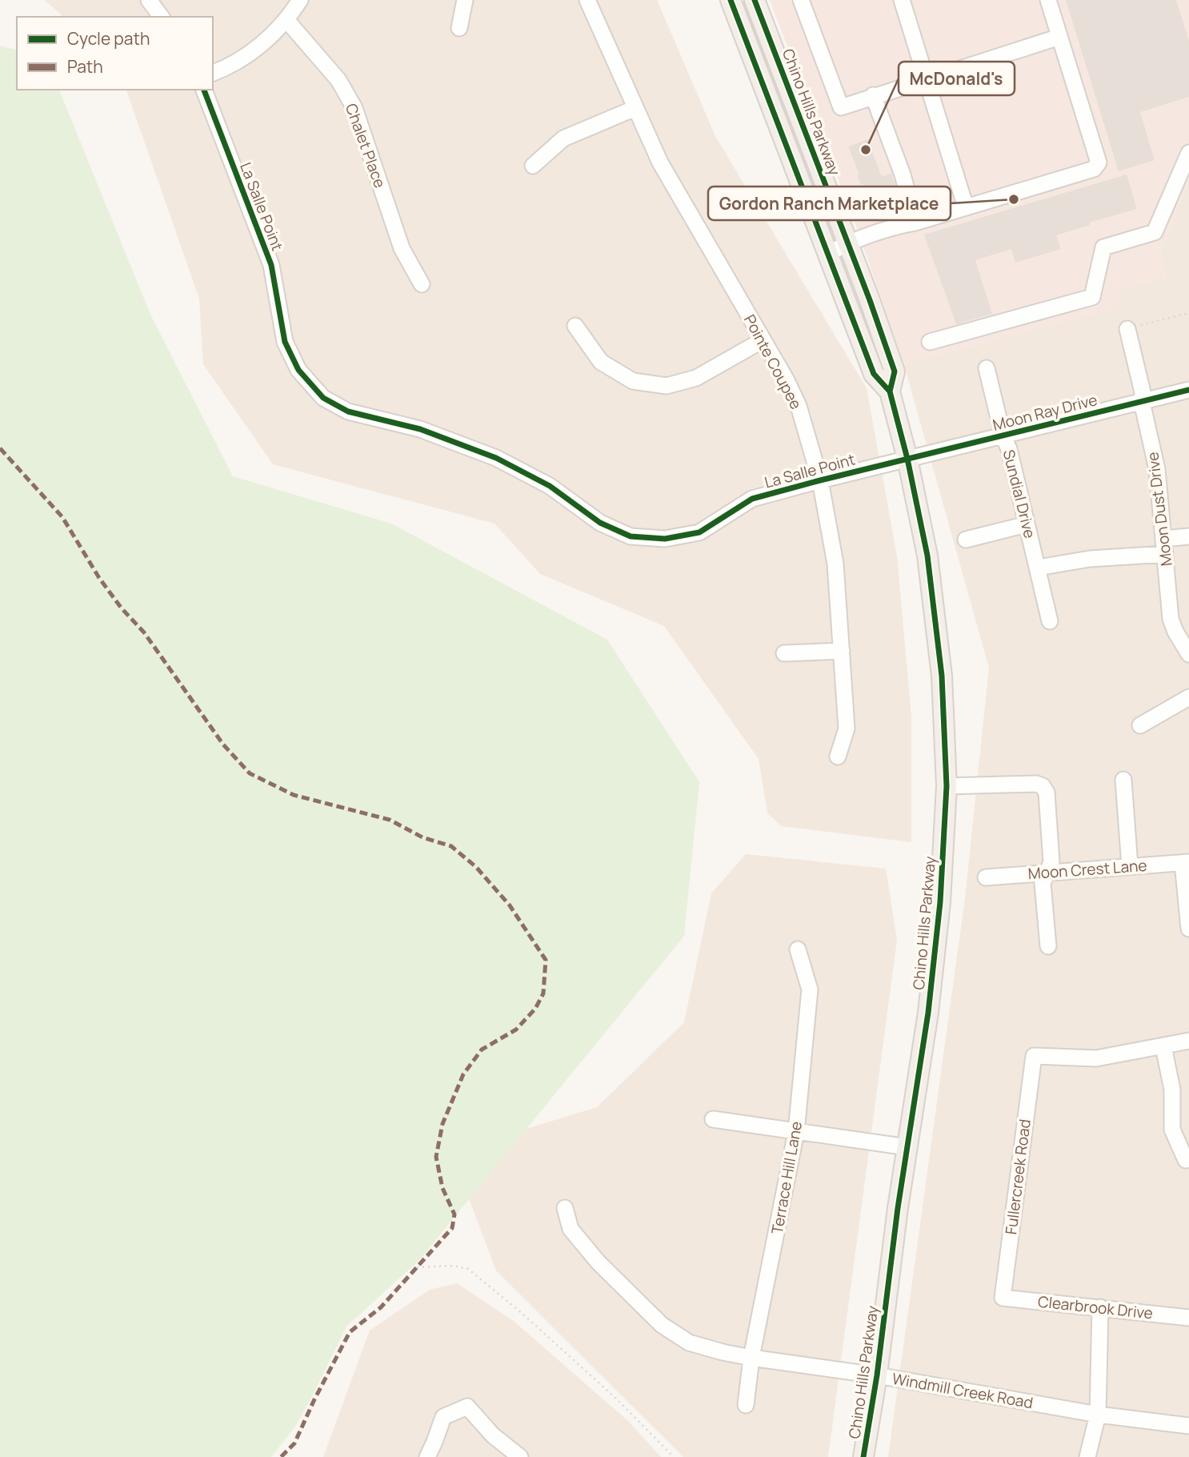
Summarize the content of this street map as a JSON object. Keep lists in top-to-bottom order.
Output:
{
  "streets": {
    "main road": ["Chino Hills Parkway"],
    "street": [
      "Chalet Place",
      "La Salle Point",
      "Pointe Coupee",
      "Moon Ray Drive",
      "Sundial Drive",
      "Moon Dust Drive",
      "Moon Crest Lane",
      "Fullercreek Road",
      "Terrace Hill Lane",
      "Clearbrook Drive",
      "Windmill Creek Road"
    ]
  },
  "crossings": [
    ["Chino Hills Parkway", "La Salle Point"],
    ["Chino Hills Parkway", "Moon Ray Drive"],
    ["Chino Hills Parkway", "Windmill Creek Road"],
    ["La Salle Point", "Pointe Coupee"],
    ["La Salle Point", "Moon Ray Drive"],
    ["Moon Ray Drive", "Sundial Drive"],
    ["Moon Ray Drive", "Moon Dust Drive"],
    ["Fullercreek Road", "Clearbrook Drive"],
    ["Terrace Hill Lane", "Windmill Creek Road"]
  ],
  "places": ["McDonald's", "Gordon Ranch Marketplace"],
  "legend": ["Cycle path", "Path"]
}
